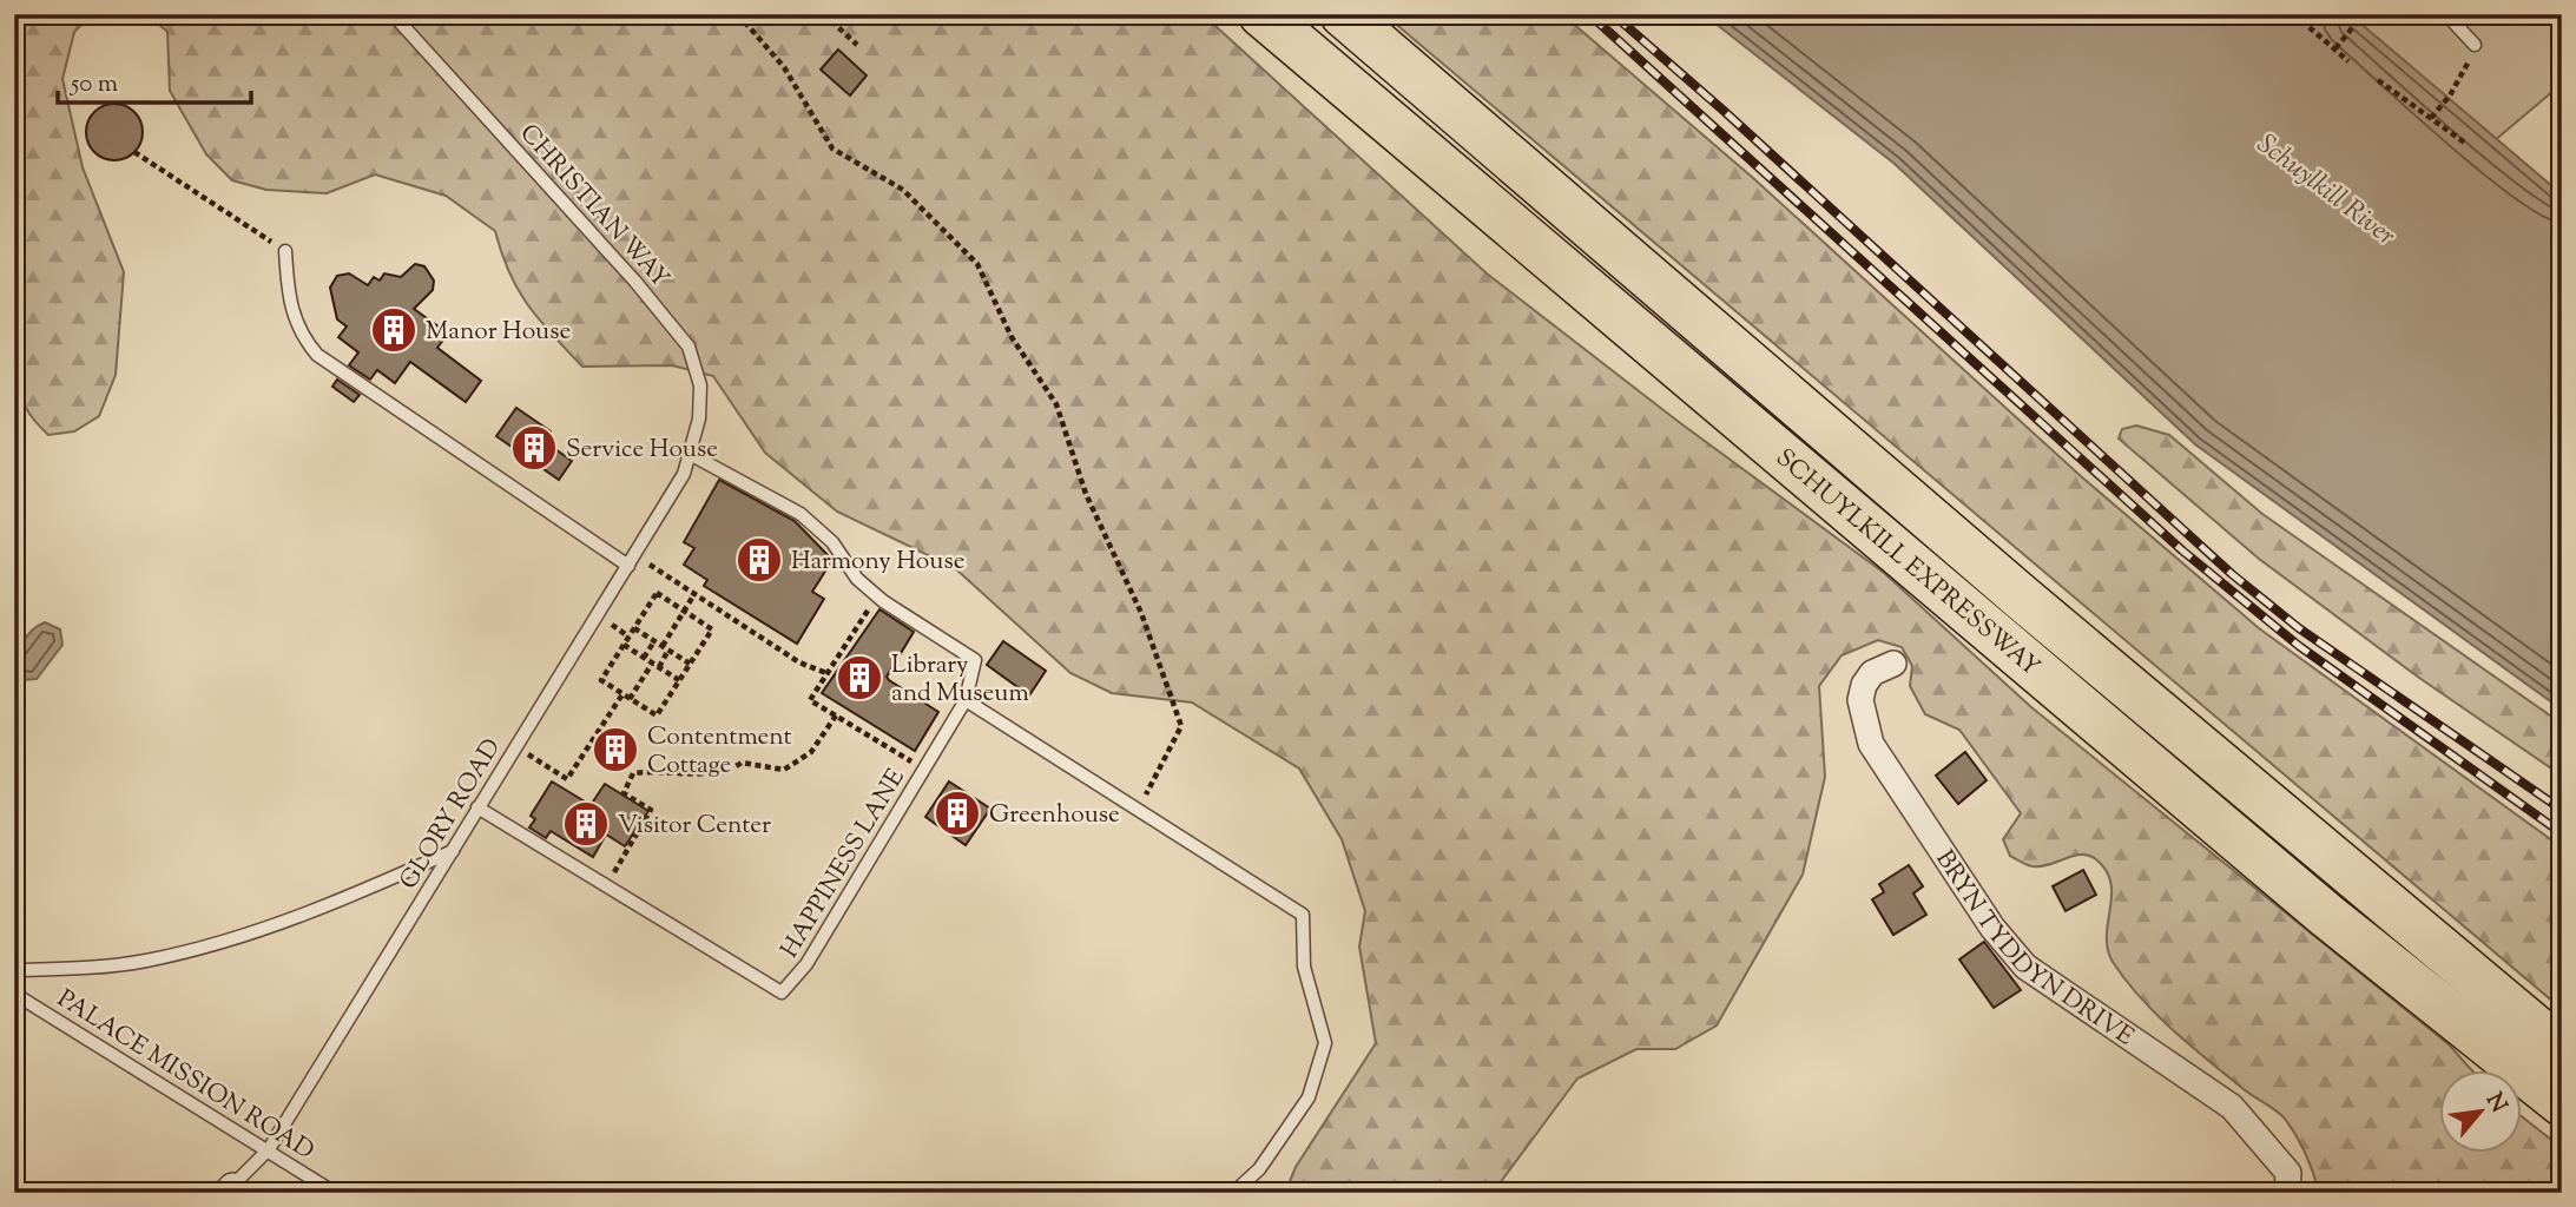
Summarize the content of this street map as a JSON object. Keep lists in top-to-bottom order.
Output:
{
  "streets": {
    "highway": ["SCHUYLKILL EXPRESSWAY"],
    "street": ["BRYN TYDDYN DRIVE"],
    "lane": [
      "CHRISTIAN WAY",
      "GLORY ROAD",
      "HAPPINESS LANE",
      "PALACE MISSION ROAD"
    ]
  },
  "crossings": [
    ["CHRISTIAN WAY", "GLORY ROAD"],
    ["GLORY ROAD", "HAPPINESS LANE"],
    ["GLORY ROAD", "PALACE MISSION ROAD"]
  ],
  "water": ["Schuylkill River"],
  "places": {
    "building": [
      "Manor House",
      "Service House",
      "Harmony House",
      "Library and Museum",
      "Contentment Cottage",
      "Greenhouse",
      "Visitor Center"
    ]
  },
  "scale_bar": "50 m",
  "north": "top right"
}
